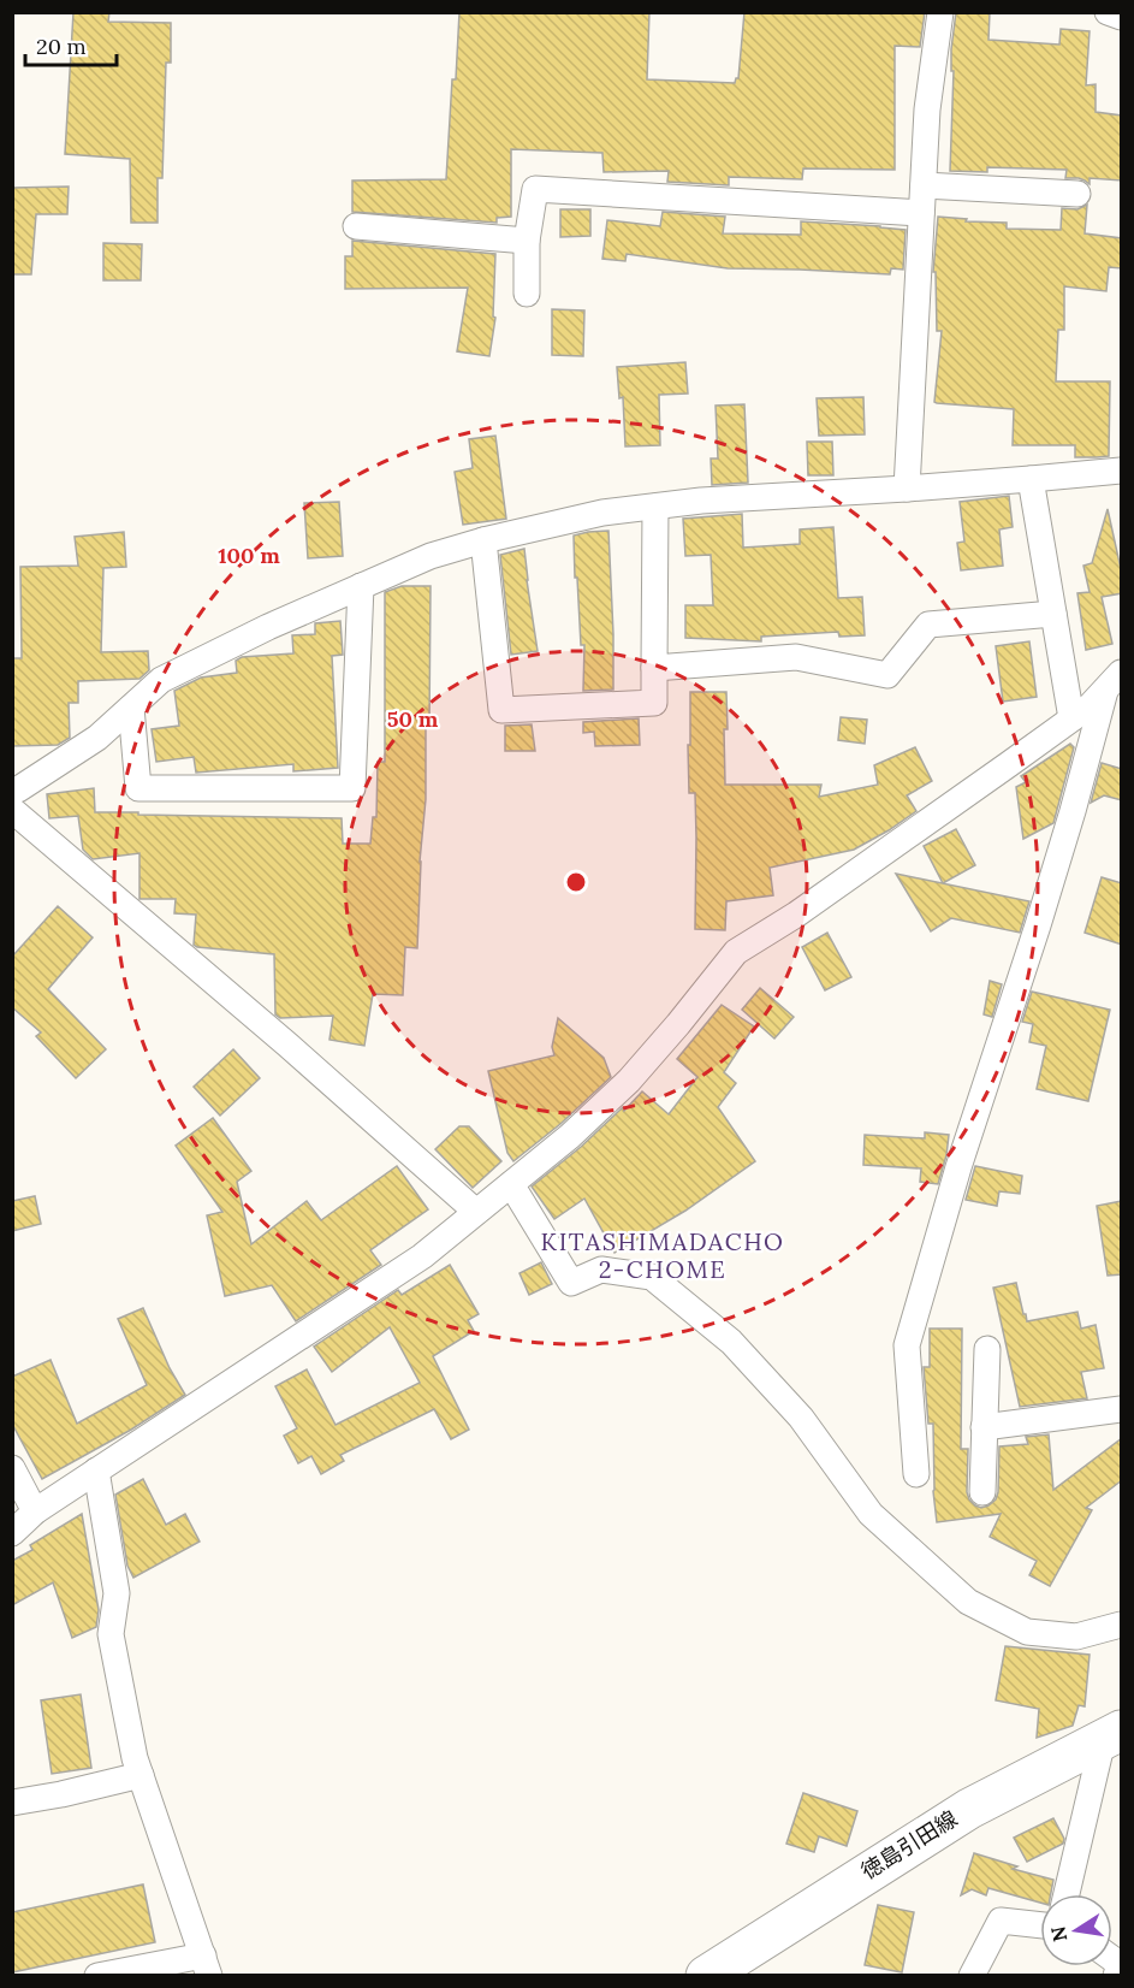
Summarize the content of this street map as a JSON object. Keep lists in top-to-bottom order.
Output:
{
  "streets": {
    "main road": ["徳島引田線"]
  },
  "districts": ["KITASHIMADACHO 2-CHOME"],
  "scale_bar": "20 m",
  "north": "left",
  "rings": ["100 m", "50 m"]
}
